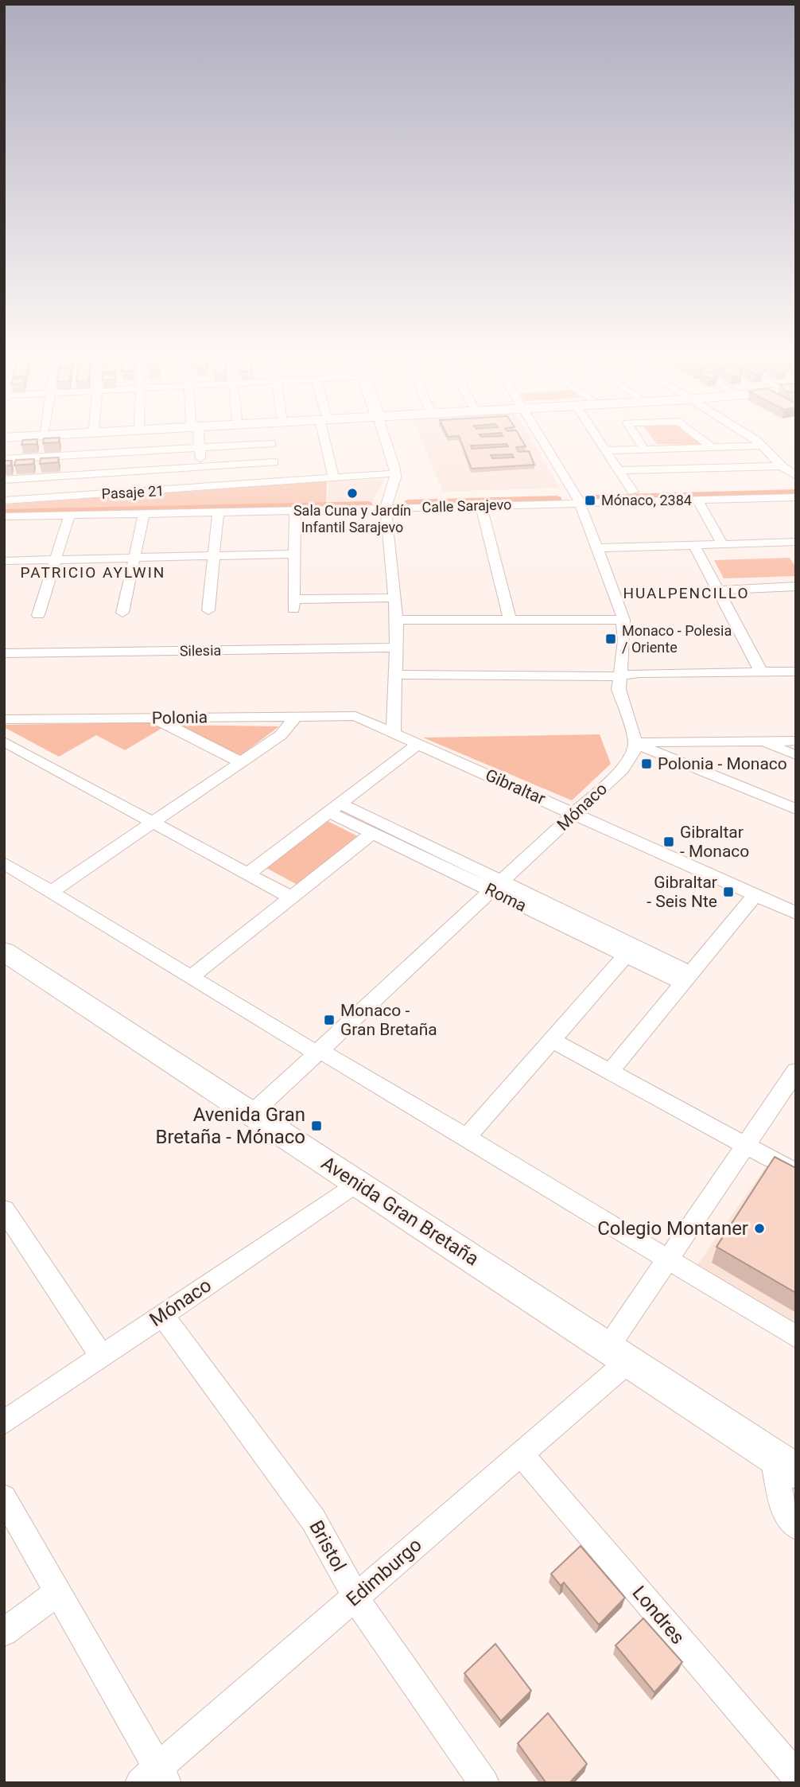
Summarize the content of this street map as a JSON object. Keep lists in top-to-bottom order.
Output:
{
  "streets": {
    "street": [
      "Pasaje 21",
      "Calle Sarajevo",
      "Silesia",
      "Polonia",
      "Gibraltar",
      "Mónaco",
      "Roma",
      "Avenida Gran Bretaña",
      "Bristol",
      "Edimburgo",
      "Londres"
    ]
  },
  "crossings": [
    ["Polonia", "Gibraltar"],
    ["Gibraltar", "Mónaco"],
    ["Mónaco", "Roma"],
    ["Mónaco", "Avenida Gran Bretaña"],
    ["Mónaco", "Bristol"],
    ["Avenida Gran Bretaña", "Edimburgo"],
    ["Bristol", "Edimburgo"],
    ["Edimburgo", "Londres"]
  ],
  "districts": ["PATRICIO AYLWIN", "HUALPENCILLO"],
  "places": {
    "other": ["Sala Cuna y Jardín Infantil Sarajevo", "Colegio Montaner"],
    "transit": [
      "Mónaco, 2384",
      "Monaco - Polesia / Oriente",
      "Polonia - Monaco",
      "Gibraltar - Monaco",
      "Gibraltar - Seis Nte",
      "Monaco - Gran Bretaña",
      "Avenida Gran Bretaña - Mónaco"
    ]
  }
}
